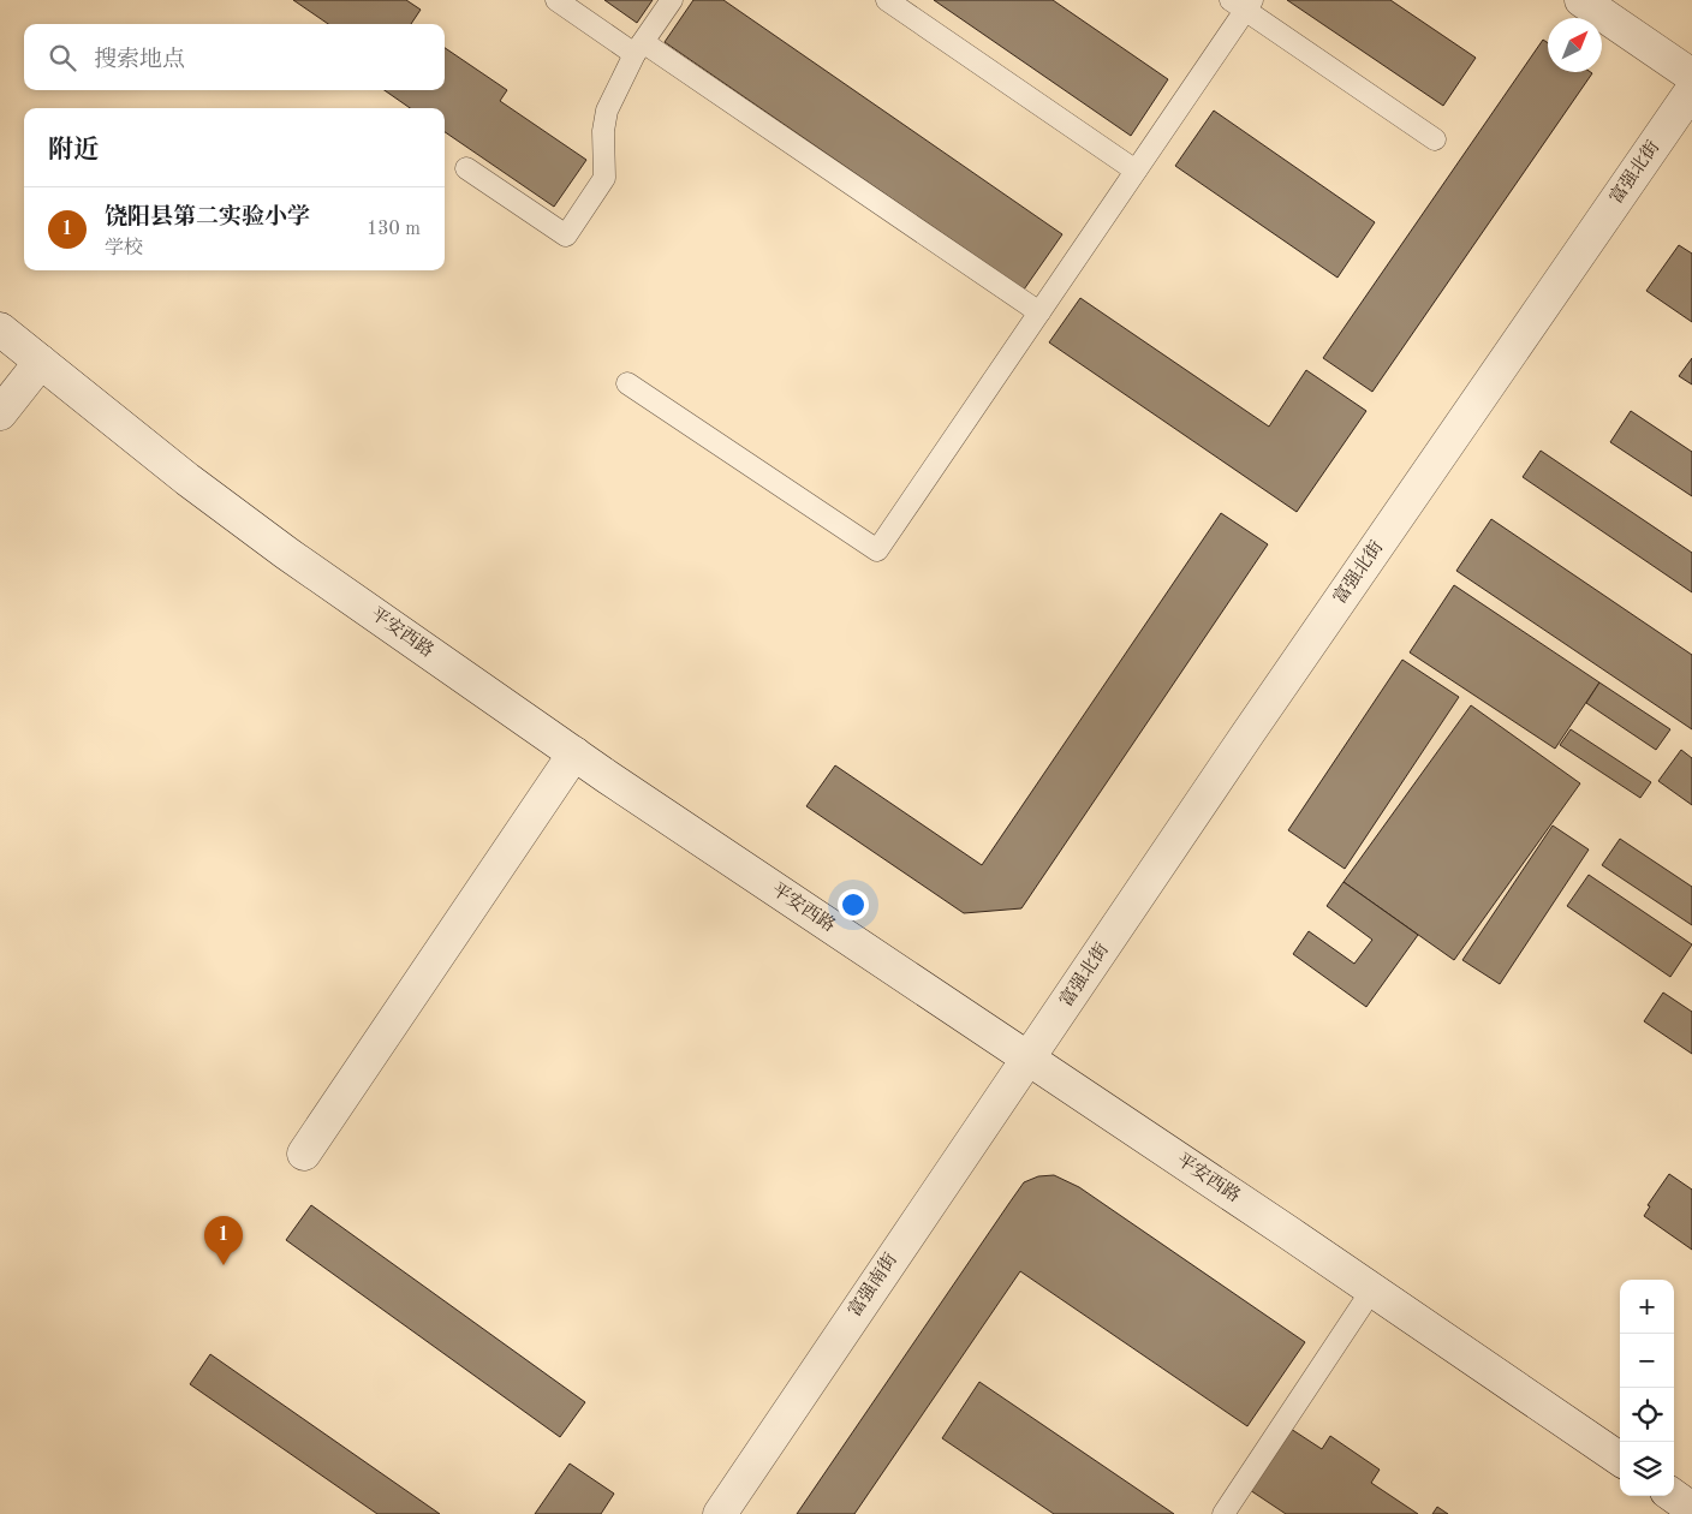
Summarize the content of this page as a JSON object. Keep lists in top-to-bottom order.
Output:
{
  "streets": {
    "street": ["富强北街", "平安西路", "富强南街"]
  },
  "crossings": [
    ["富强北街", "平安西路"],
    ["富强北街", "富强南街"],
    ["平安西路", "富强南街"]
  ],
  "north": "top right",
  "page": {
    "search": "搜索地点",
    "heading": "附近",
    "list": [
      {
        "mark": "1",
        "name": "饶阳县第二实验小学",
        "note": "学校",
        "value": "130 m"
      }
    ],
    "pins": "1",
    "map_buttons": ["+", "−"]
  }
}
